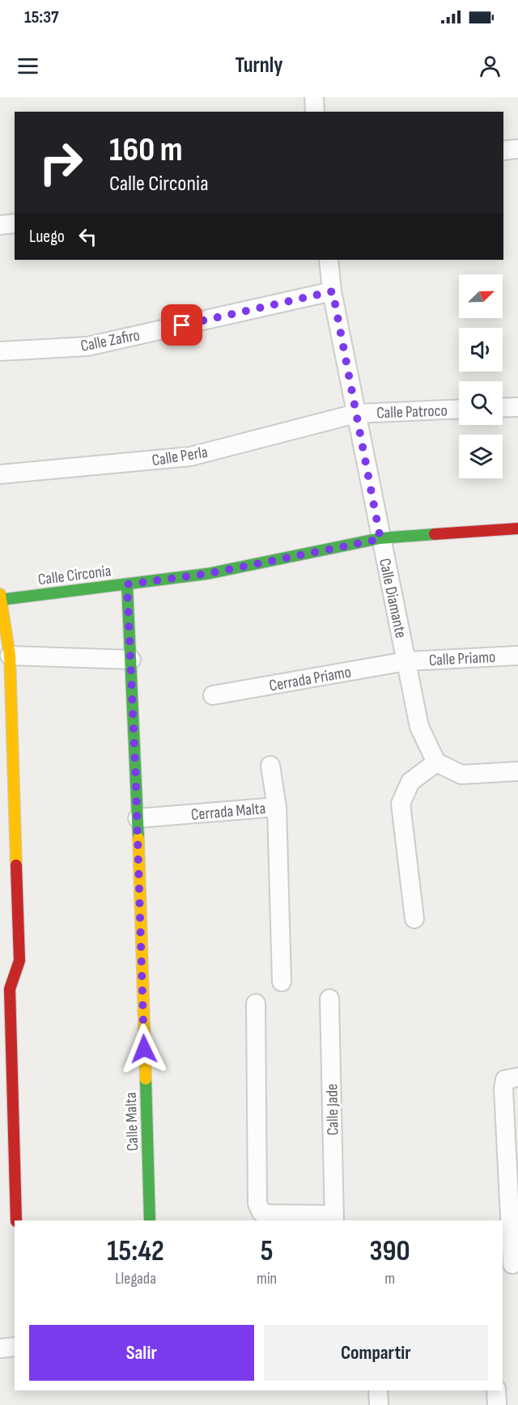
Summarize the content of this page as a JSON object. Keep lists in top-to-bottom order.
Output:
{
  "streets": {
    "street": [
      "Calle Zafiro",
      "Calle Patroco",
      "Calle Perla",
      "Calle Circonia",
      "Calle Diamante",
      "Calle Priamo",
      "Cerrada Priamo",
      "Cerrada Malta",
      "Calle Jade",
      "Calle Malta"
    ]
  },
  "crossings": [
    ["Calle Zafiro", "Calle Diamante"],
    ["Calle Patroco", "Calle Perla"],
    ["Calle Patroco", "Calle Diamante"],
    ["Calle Perla", "Calle Diamante"],
    ["Calle Circonia", "Calle Diamante"],
    ["Calle Circonia", "Calle Malta"],
    ["Calle Diamante", "Calle Priamo"],
    ["Calle Diamante", "Cerrada Priamo"],
    ["Calle Priamo", "Cerrada Priamo"],
    ["Cerrada Malta", "Calle Malta"]
  ],
  "north": "top right",
  "page": {
    "status": "15:37",
    "header": "Turnly",
    "turn": ["160 m", "Calle Circonia"],
    "then": "Luego",
    "eta": [
      "15:42",
      "Llegada",
      "5",
      "min",
      "390",
      "m"
    ],
    "buttons": ["Salir", "Compartir"]
  }
}
